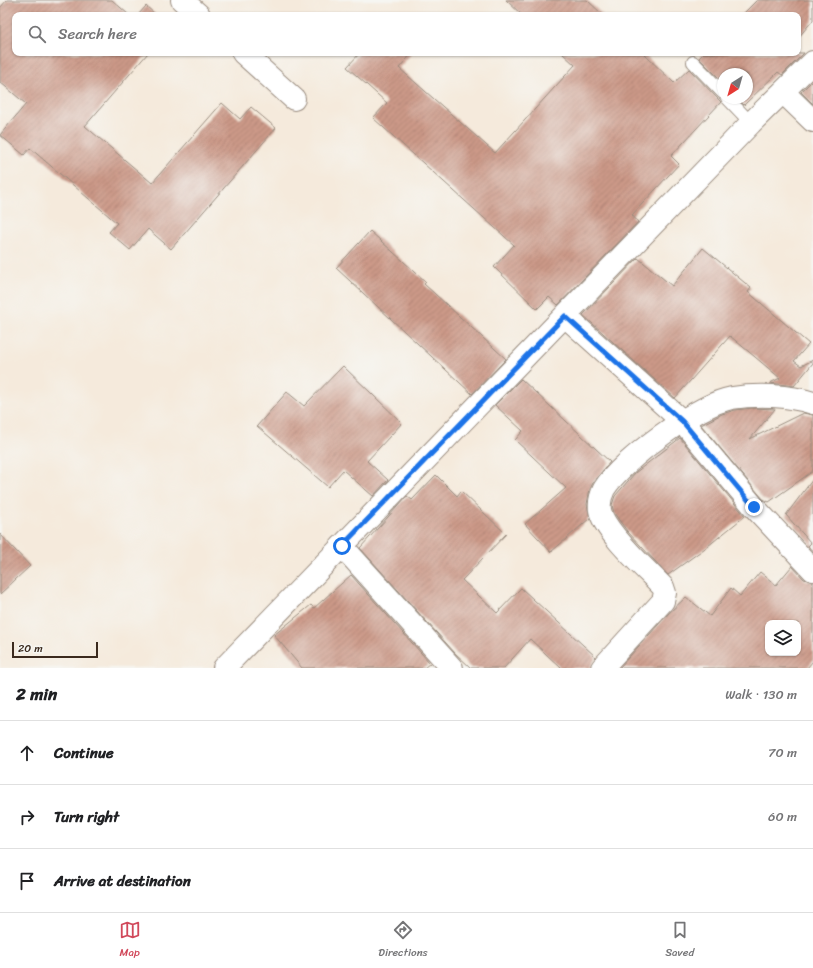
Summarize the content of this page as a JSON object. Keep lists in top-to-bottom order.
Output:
{
  "scale_bar": "20 m",
  "north": "bottom left",
  "page": {
    "search": "Search here",
    "scale": "20 m",
    "heading": ["2 min", "Walk · 130 m"],
    "list": [
      ["Continue", "70 m"],
      ["Turn right", "60 m"],
      "Arrive at destination"
    ],
    "nav": ["Map", "Directions", "Saved"]
  }
}
